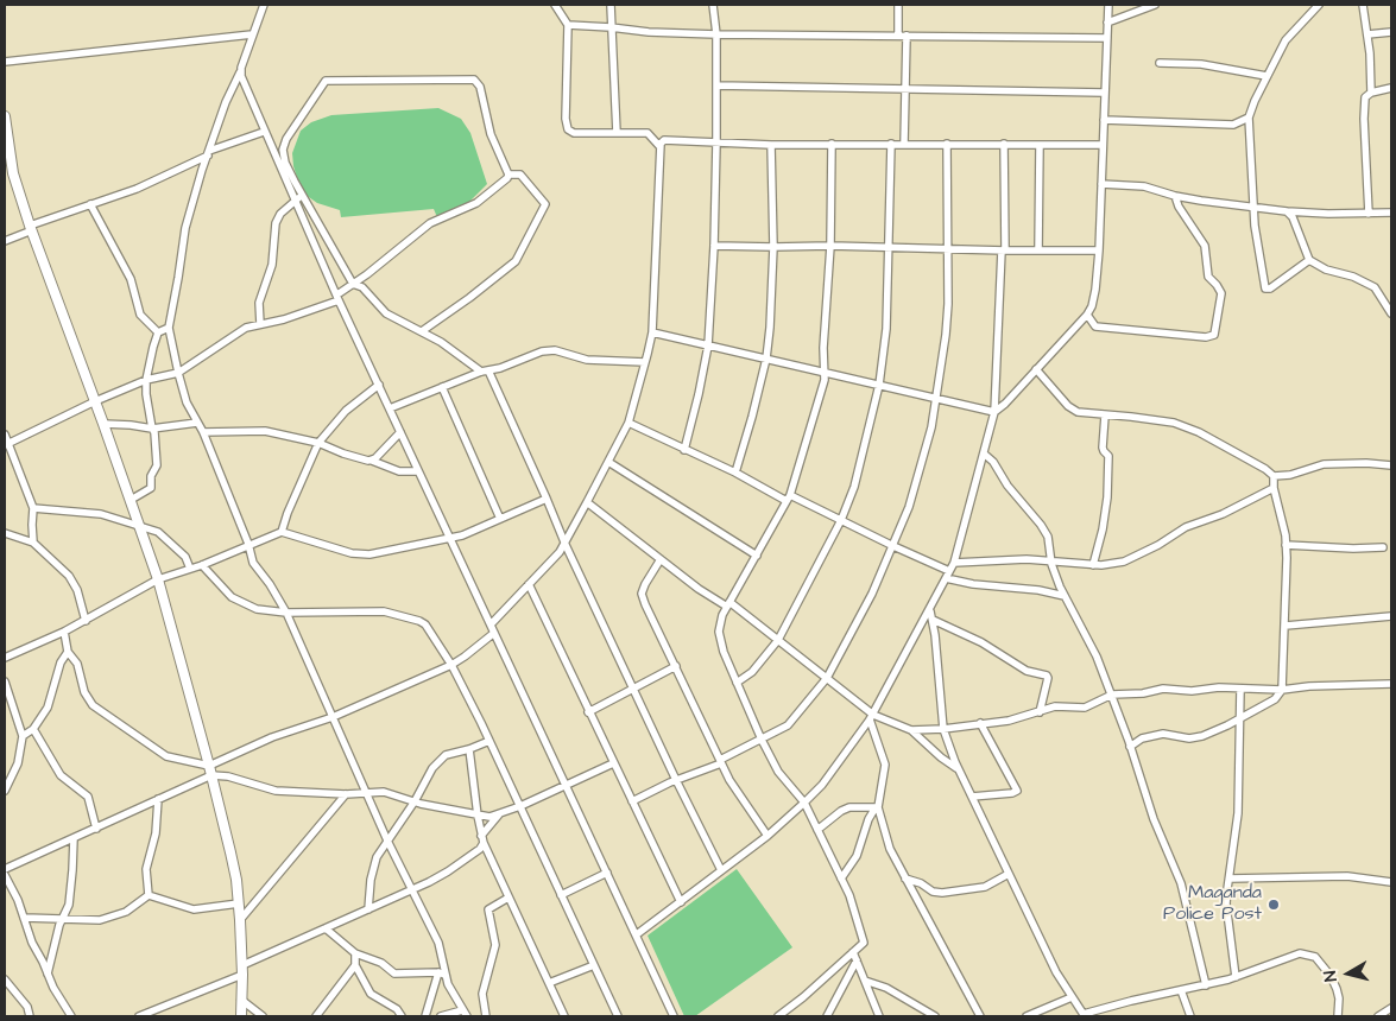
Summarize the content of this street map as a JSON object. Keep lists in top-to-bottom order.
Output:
{
  "places": ["Maganda Police Post"],
  "north": "left"
}
